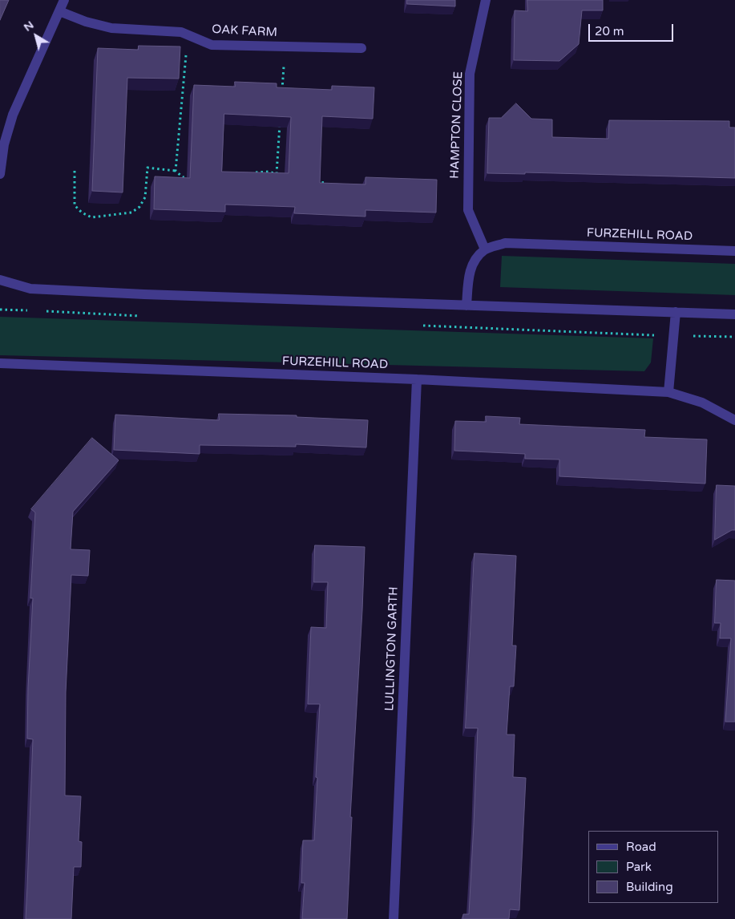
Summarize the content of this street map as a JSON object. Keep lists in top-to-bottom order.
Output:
{
  "streets": {
    "street": [
      "OAK FARM",
      "HAMPTON CLOSE",
      "FURZEHILL ROAD",
      "LULLINGTON GARTH"
    ]
  },
  "crossings": [
    ["HAMPTON CLOSE", "FURZEHILL ROAD"],
    ["FURZEHILL ROAD", "LULLINGTON GARTH"]
  ],
  "legend": ["Road", "Park", "Building"],
  "scale_bar": "20 m",
  "north": "top left"
}
